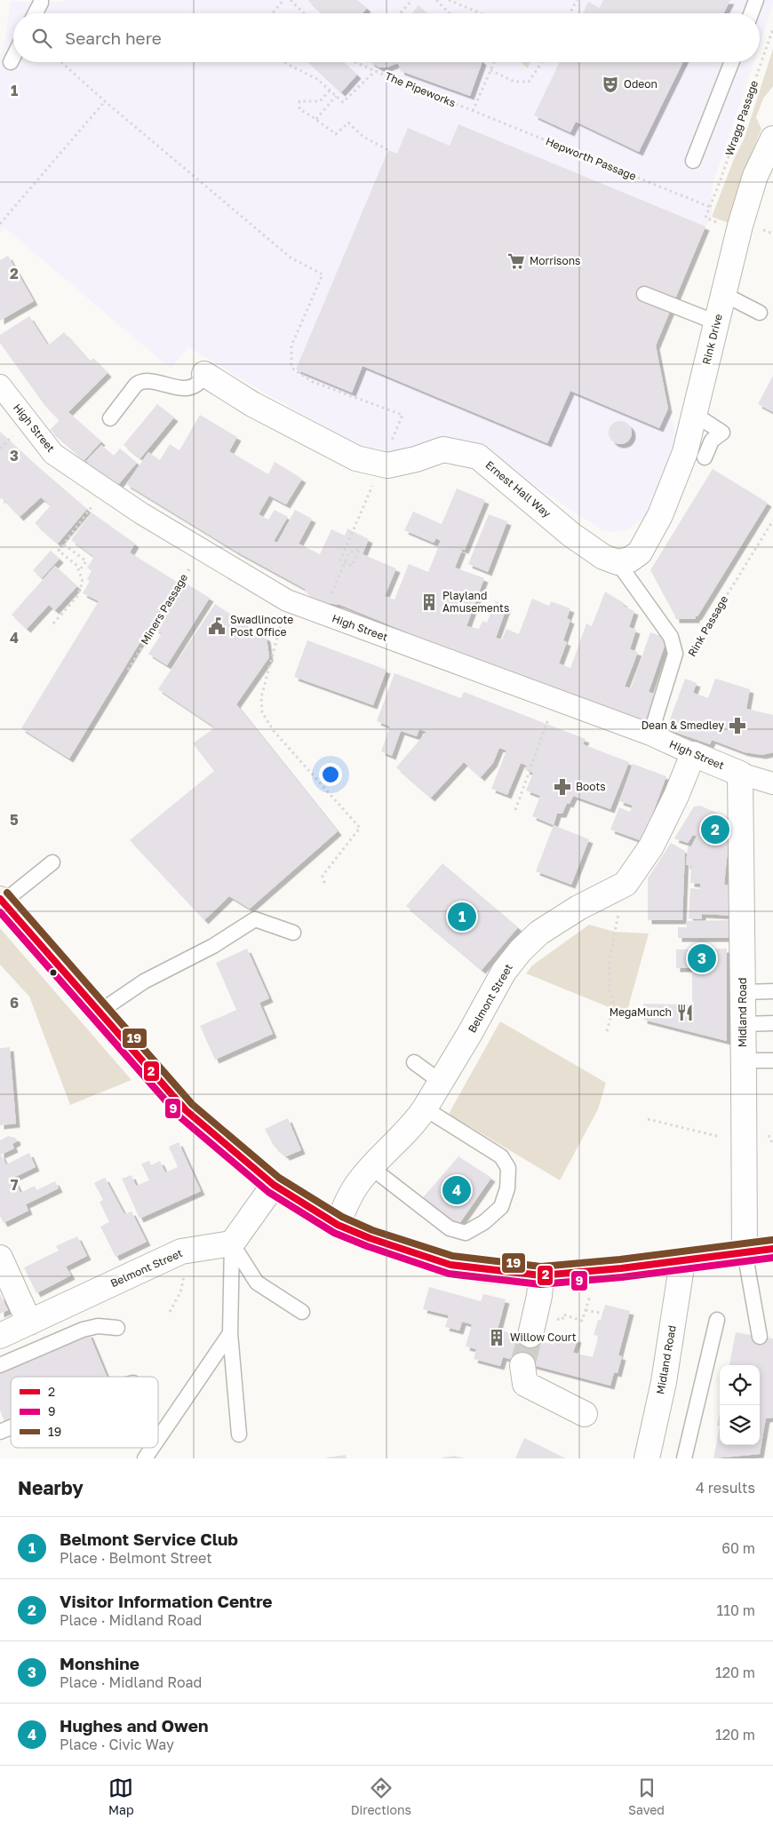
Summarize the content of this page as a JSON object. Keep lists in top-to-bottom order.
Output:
{
  "streets": {
    "street": [
      "Rink Drive",
      "High Street",
      "Ernest Hall Way",
      "Belmont Street",
      "Midland Road"
    ],
    "path": [
      "The Pipeworks",
      "Wragg Passage",
      "Hepworth Passage",
      "Miners Passage",
      "Rink Passage"
    ]
  },
  "crossings": [
    ["The Pipeworks", "Hepworth Passage"],
    ["Wragg Passage", "Hepworth Passage"],
    ["Rink Drive", "Ernest Hall Way"],
    ["High Street", "Miners Passage"],
    ["High Street", "Belmont Street"],
    ["High Street", "Midland Road"]
  ],
  "places": {
    "theatre": ["Odeon"],
    "supermarket": ["Morrisons"],
    "building": ["Playland Amusements", "Willow Court"],
    "public building": ["Swadlincote Post Office"],
    "pharmacy": ["Dean & Smedley", "Boots"],
    "restaurant": ["MegaMunch"]
  },
  "lines": ["transit line 19", "transit line 2", "transit line 9"],
  "legend": ["2", "9", "19"],
  "page": {
    "search": "Search here",
    "pins": [
      "2",
      "1",
      "3",
      "4"
    ],
    "heading": ["Nearby", "4 results"],
    "list": [
      {
        "mark": "1",
        "name": "Belmont Service Club",
        "note": "Place · Belmont Street",
        "value": "60 m"
      },
      {
        "mark": "2",
        "name": "Visitor Information Centre",
        "note": "Place · Midland Road",
        "value": "110 m"
      },
      {
        "mark": "3",
        "name": "Monshine",
        "note": "Place · Midland Road",
        "value": "120 m"
      },
      {
        "mark": "4",
        "name": "Hughes and Owen",
        "note": "Place · Civic Way",
        "value": "120 m"
      }
    ],
    "nav": ["Map", "Directions", "Saved"]
  },
  "grid": {
    "rows": [
      "1",
      "2",
      "3",
      "4",
      "5",
      "6",
      "7"
    ]
  }
}
